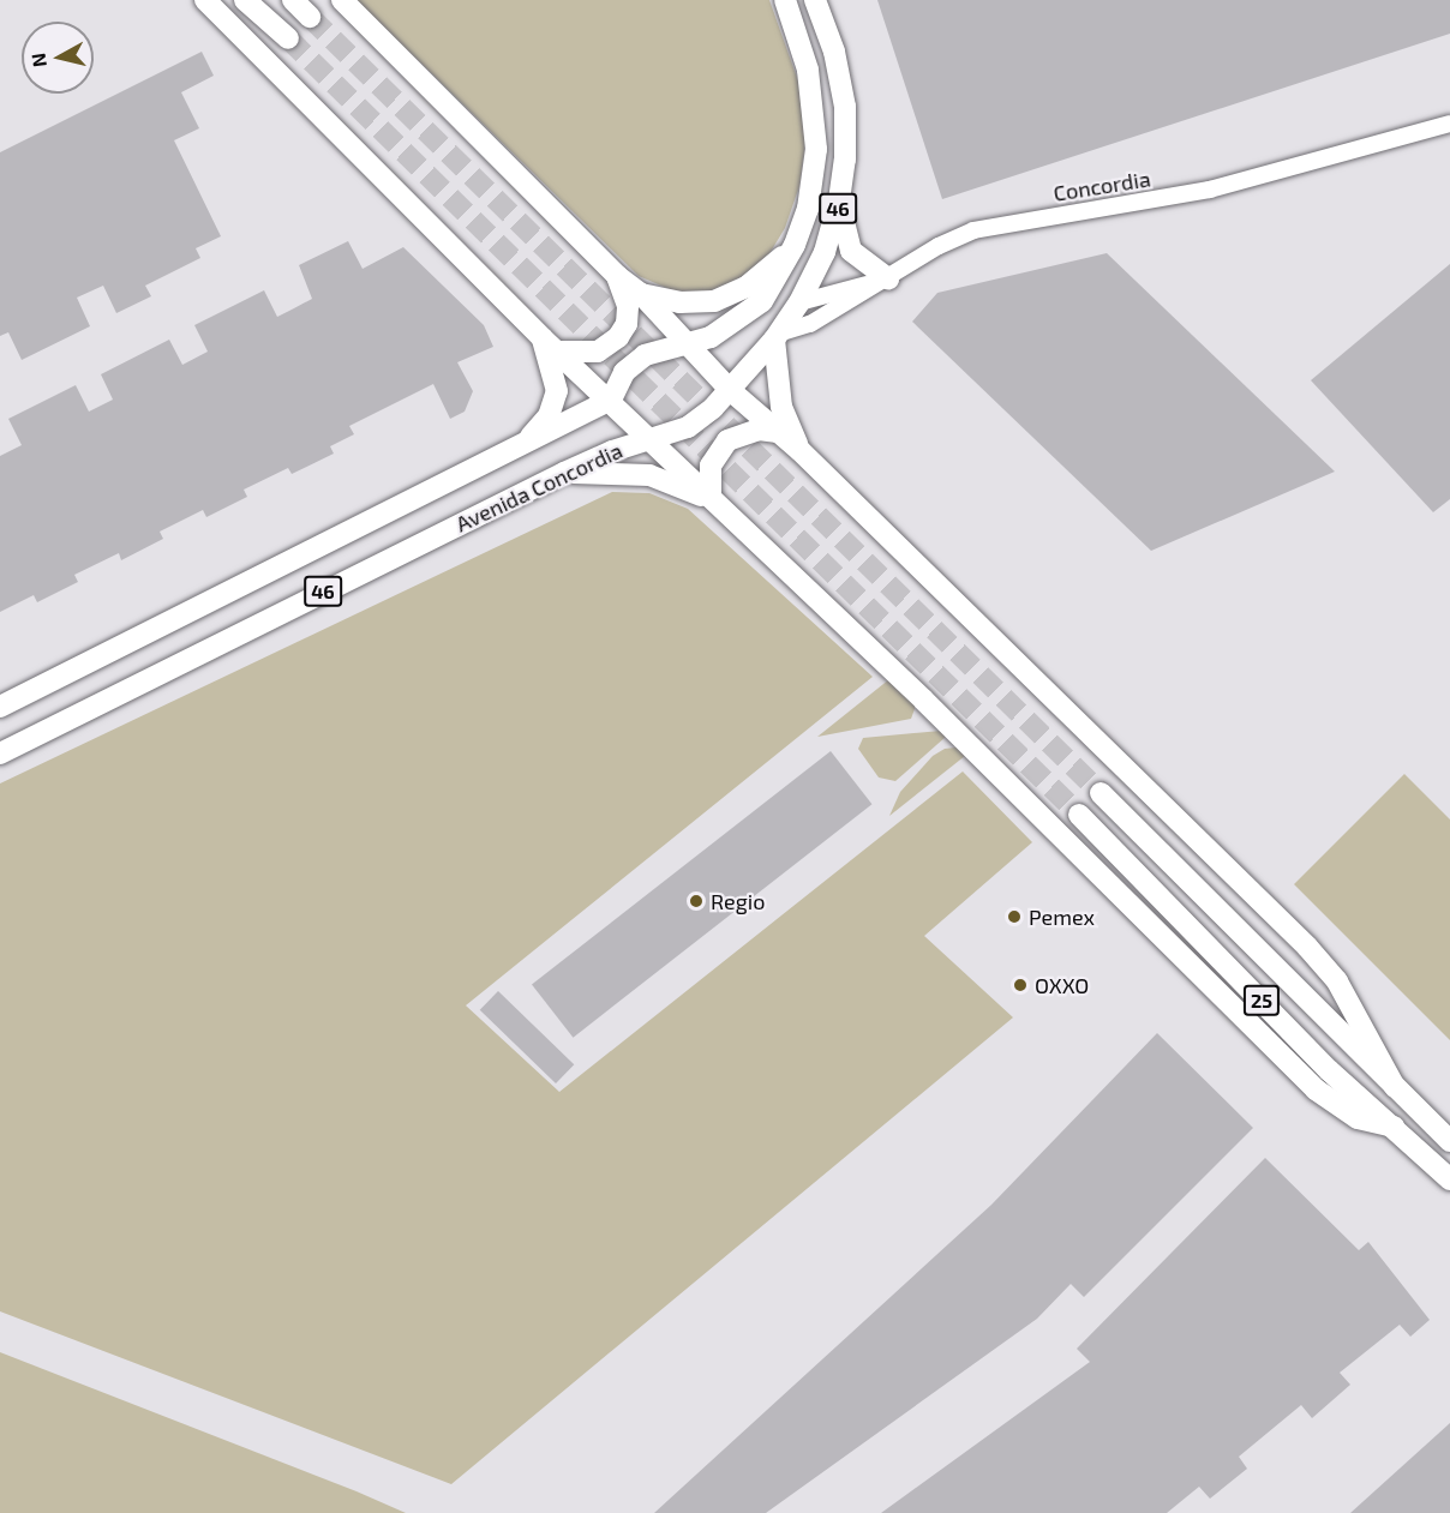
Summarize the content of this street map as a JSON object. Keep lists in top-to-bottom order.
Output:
{
  "streets": {
    "main road": ["46", "Avenida Concordia", "25"],
    "street": ["Concordia"]
  },
  "crossings": [
    ["Concordia", "Avenida Concordia"],
    ["46", "Avenida Concordia"]
  ],
  "places": ["Regio", "Pemex", "OXXO"],
  "north": "left"
}
